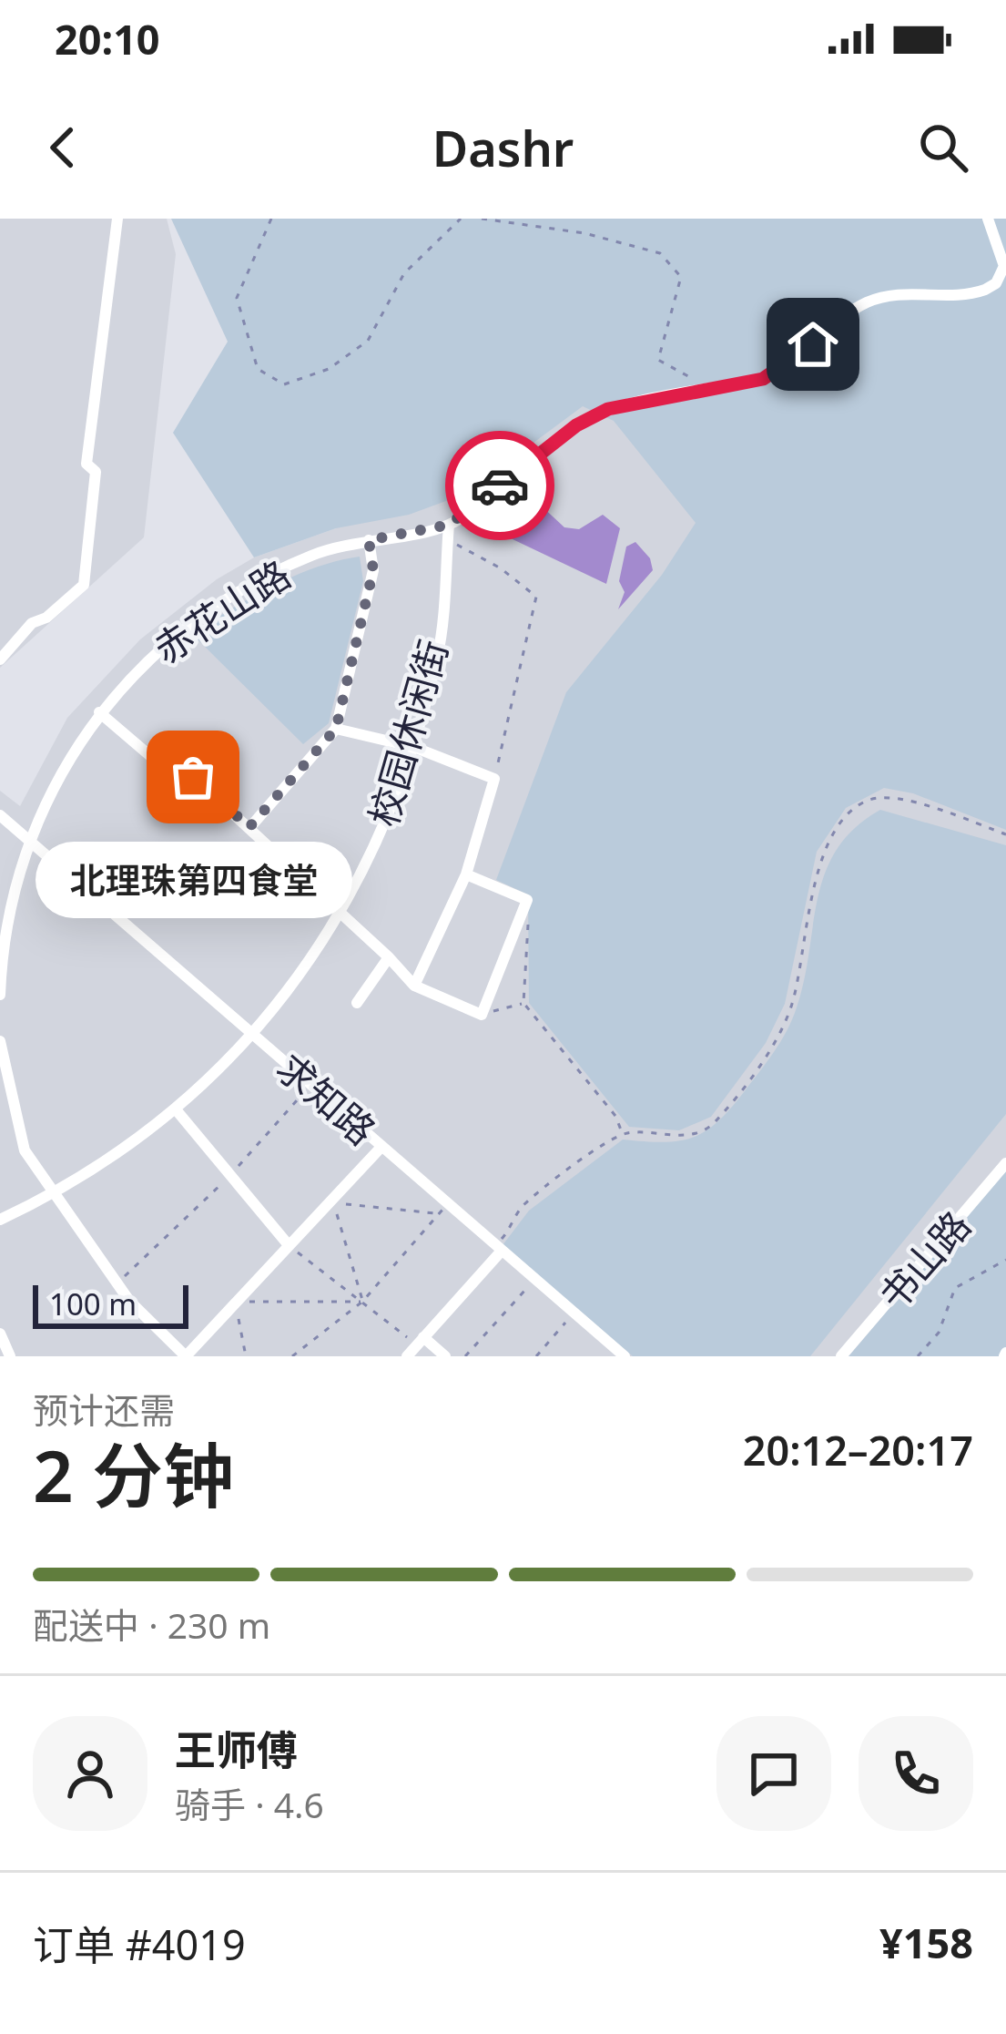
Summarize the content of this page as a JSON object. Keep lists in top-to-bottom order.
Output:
{
  "streets": {
    "street": [
      "赤花山路",
      "校园休闲街",
      "求知路",
      "书山路"
    ]
  },
  "crossings": [
    ["赤花山路", "校园休闲街"],
    ["赤花山路", "求知路"],
    ["校园休闲街", "求知路"]
  ],
  "places": ["北理珠第四食堂"],
  "scale_bar": "100 m",
  "page": {
    "status": "20:10",
    "header": "Dashr",
    "bubble": "北理珠第四食堂",
    "scale": "100 m",
    "heading": ["2 分钟", "预计还需", "20:12–20:17"],
    "panel": [
      "王师傅",
      "骑手 · 4.6",
      "订单 #4019",
      "¥158"
    ],
    "bar": "配送中 · 230 m"
  }
}
